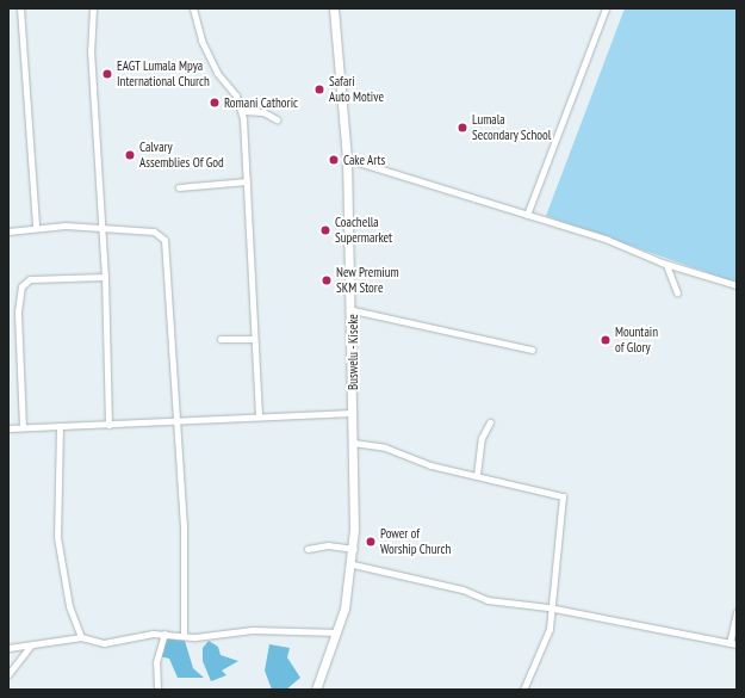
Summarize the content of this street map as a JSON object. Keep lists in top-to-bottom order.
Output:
{
  "streets": {
    "main road": ["Buswelu - Kiseke"]
  },
  "places": [
    "EAGT Lumala Mpya International Church",
    "Safari Auto Motive",
    "Romani Cathoric",
    "Lumala Secondary School",
    "Calvary Assemblies Of God",
    "Cake Arts",
    "Coachella Supermarket",
    "New Premium SKM Store",
    "Mountain of Glory",
    "Power of Worship Church"
  ]
}
